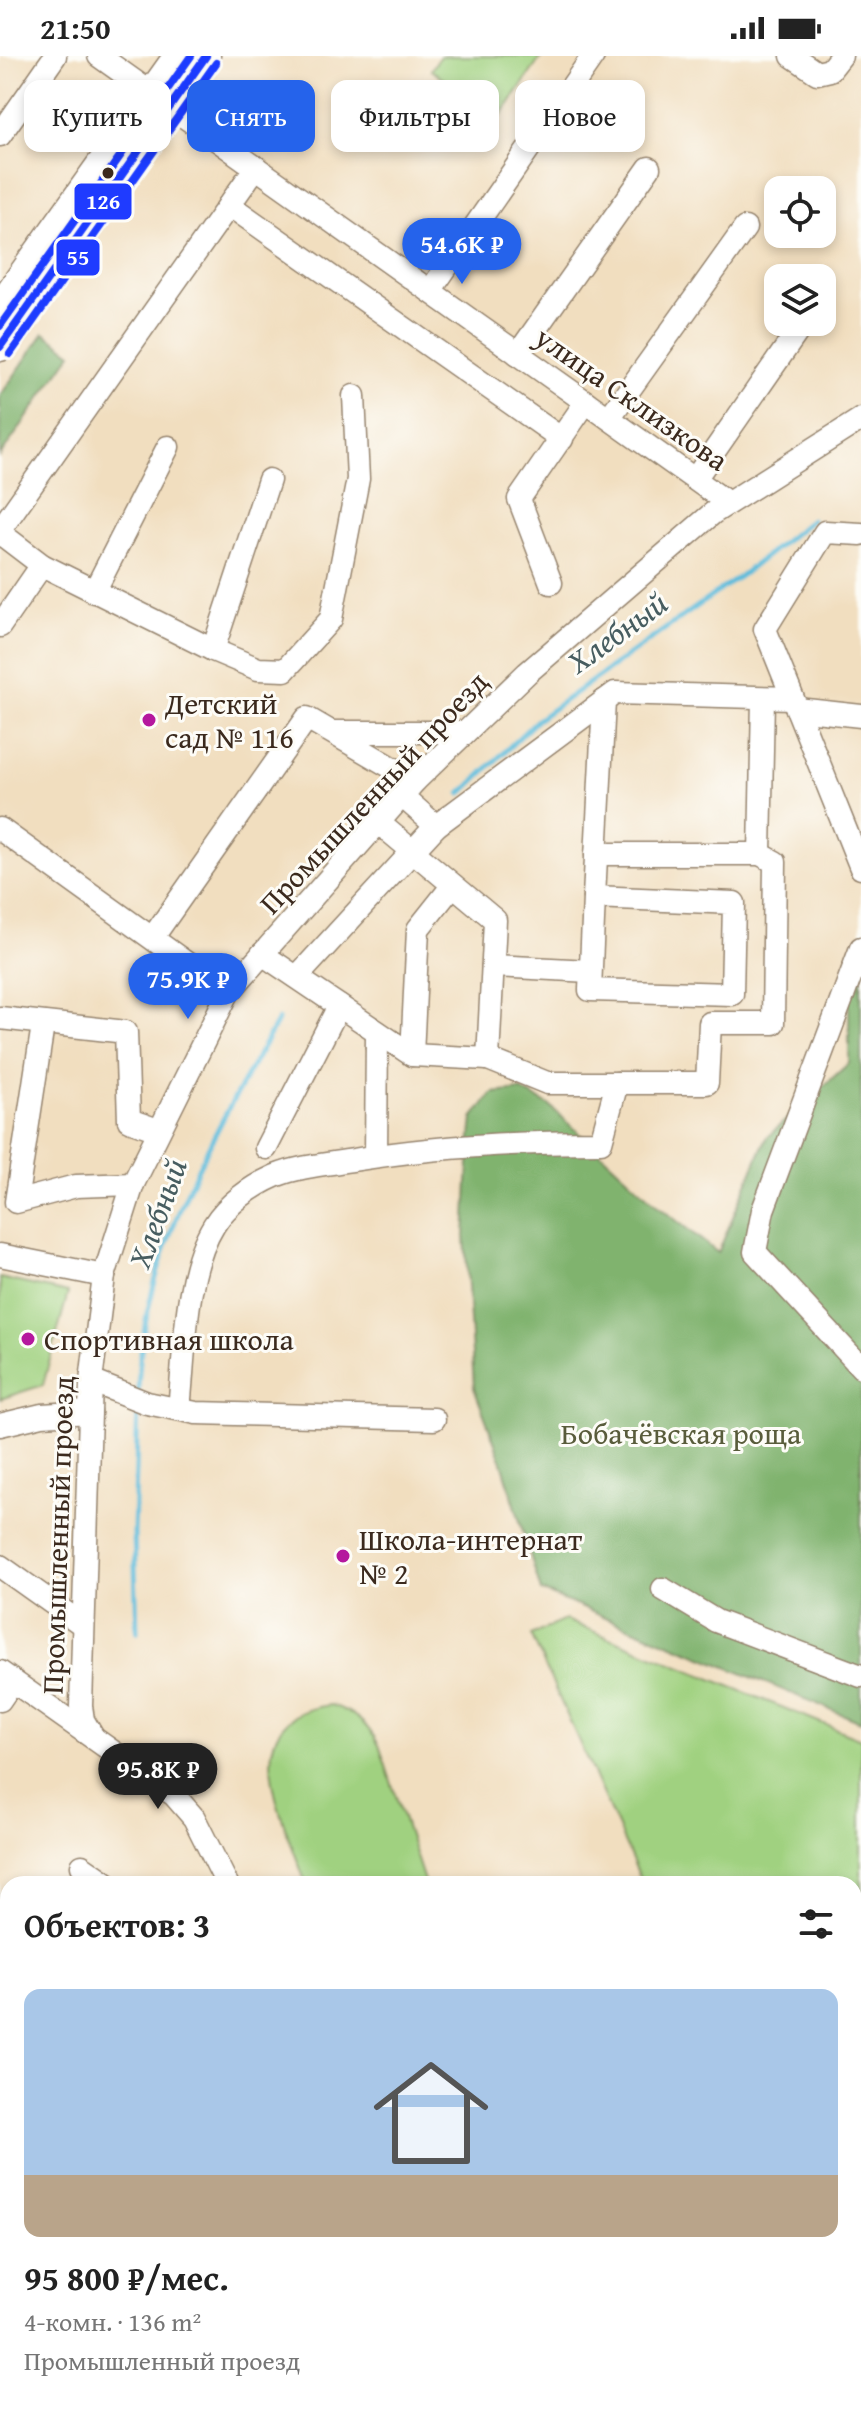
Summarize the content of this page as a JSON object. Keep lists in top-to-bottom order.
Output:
{
  "streets": {
    "street": ["улица Склизкова", "Промышленный проезд"]
  },
  "crossings": [
    ["улица Склизкова", "Промышленный проезд"]
  ],
  "water": ["Хлебный"],
  "parks": ["Бобачёвская роща"],
  "places": ["Детский сад № 116", "Спортивная школа", "Школа-интернат № 2"],
  "lines": ["transit line 126", "transit line 55"],
  "page": {
    "status": "21:50",
    "chip": [
      "Купить",
      "Снять",
      "Фильтры",
      "Новое"
    ],
    "price": ["54.6K ₽", "75.9K ₽", "95.8K ₽"],
    "heading": "Объектов: 3",
    "list": [
      {
        "name": "95 800 ₽/мес.",
        "note": "4-комн. · 136 m² · Промышленный проезд"
      }
    ]
  }
}
